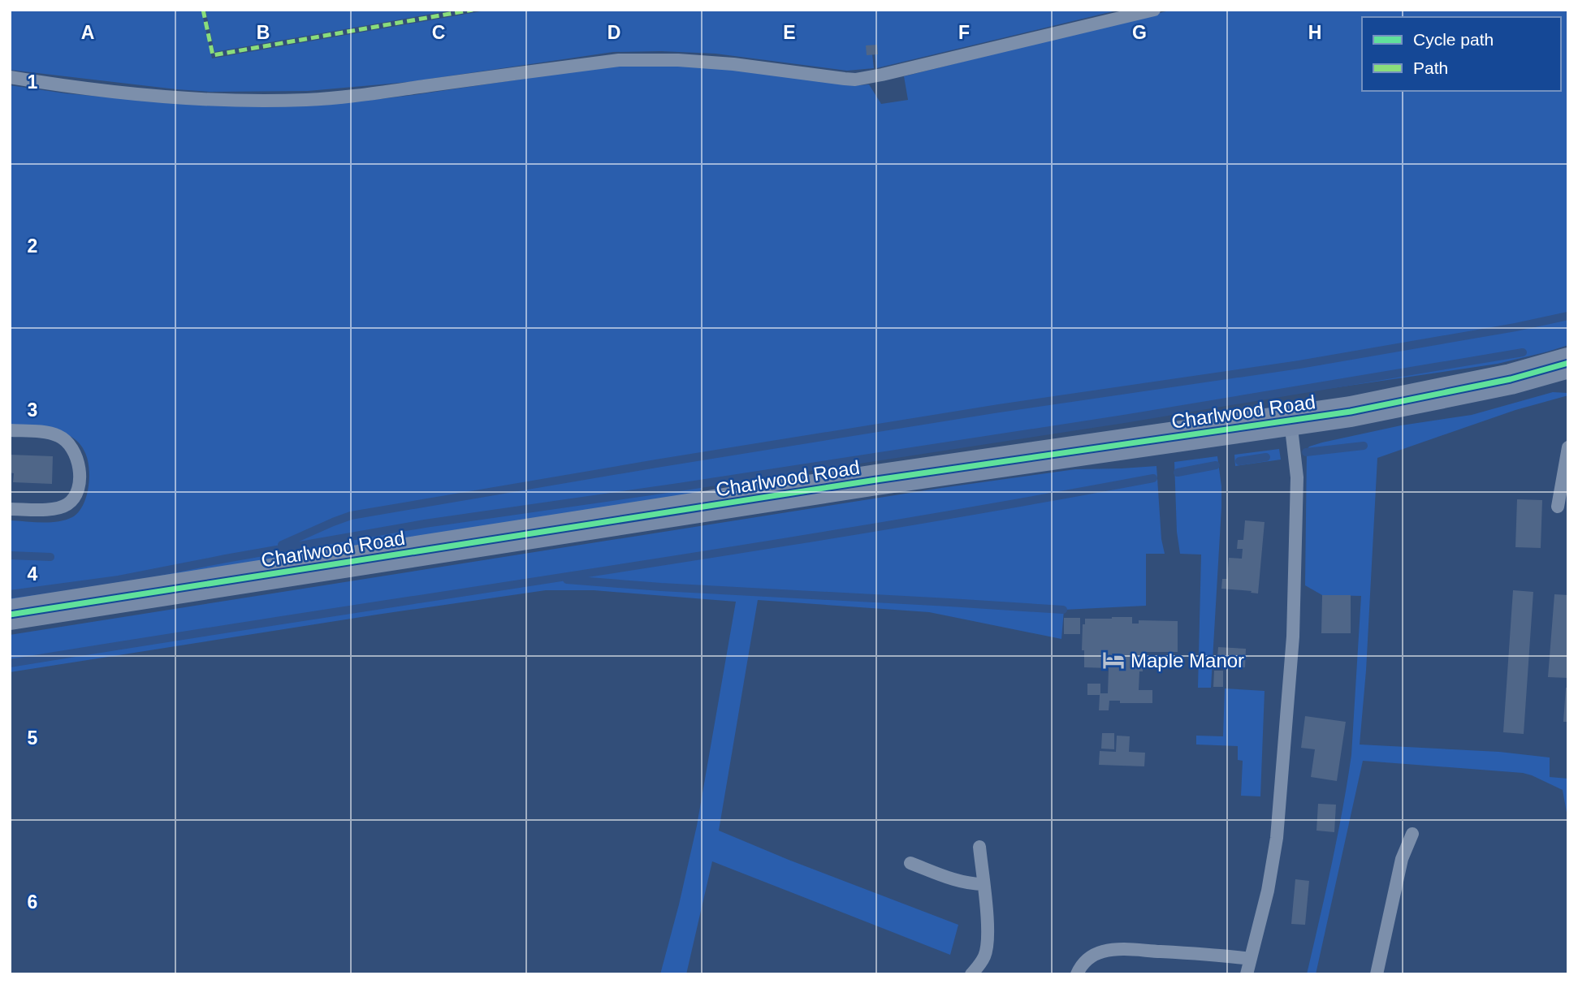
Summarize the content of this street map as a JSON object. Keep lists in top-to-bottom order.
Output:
{
  "streets": {
    "street": ["Charlwood Road"]
  },
  "places": {
    "hotel": ["Maple Manor"]
  },
  "legend": ["Cycle path", "Path"],
  "grid": {
    "columns": [
      "A",
      "B",
      "C",
      "D",
      "E",
      "F",
      "G",
      "H"
    ],
    "rows": [
      "1",
      "2",
      "3",
      "4",
      "5",
      "6"
    ]
  }
}
